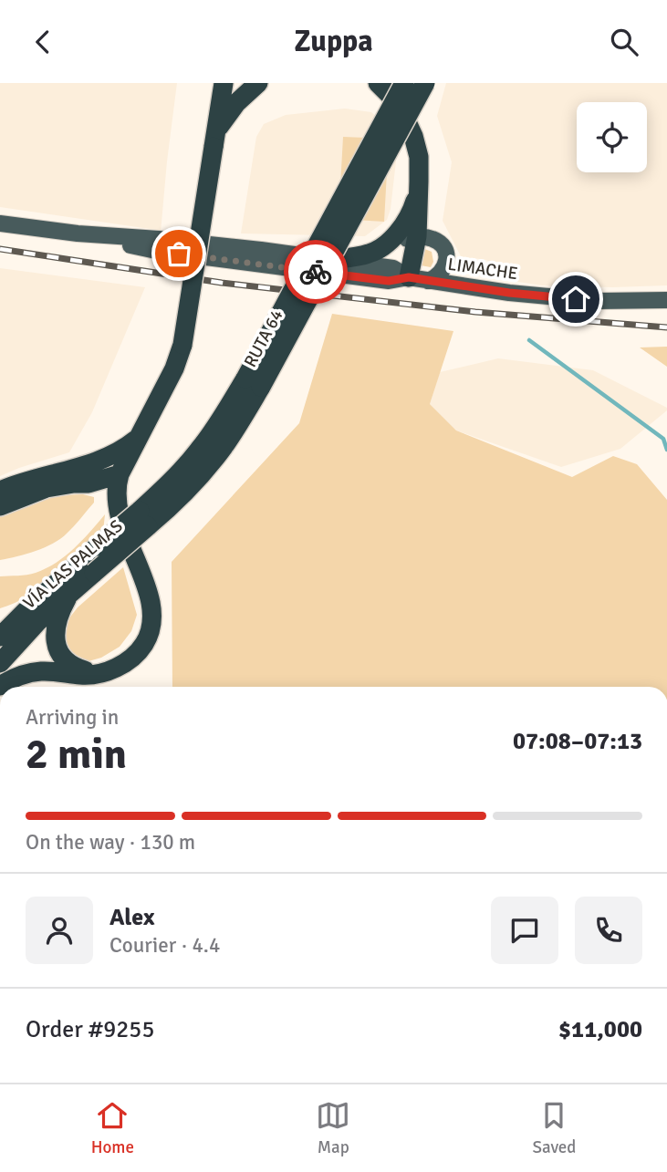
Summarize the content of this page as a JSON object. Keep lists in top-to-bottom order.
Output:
{
  "streets": {
    "highway": ["RUTA 64", "VÍA LAS PALMAS"],
    "main road": ["LIMACHE"]
  },
  "crossings": [
    ["RUTA 64", "VÍA LAS PALMAS"]
  ],
  "page": {
    "header": "Zuppa",
    "heading": ["2 min", "Arriving in", "07:08–07:13"],
    "panel": [
      "Alex",
      "Courier · 4.4",
      "Order #9255",
      "$11,000"
    ],
    "bar": "On the way · 130 m",
    "tabs": ["Home", "Map", "Saved"]
  }
}
